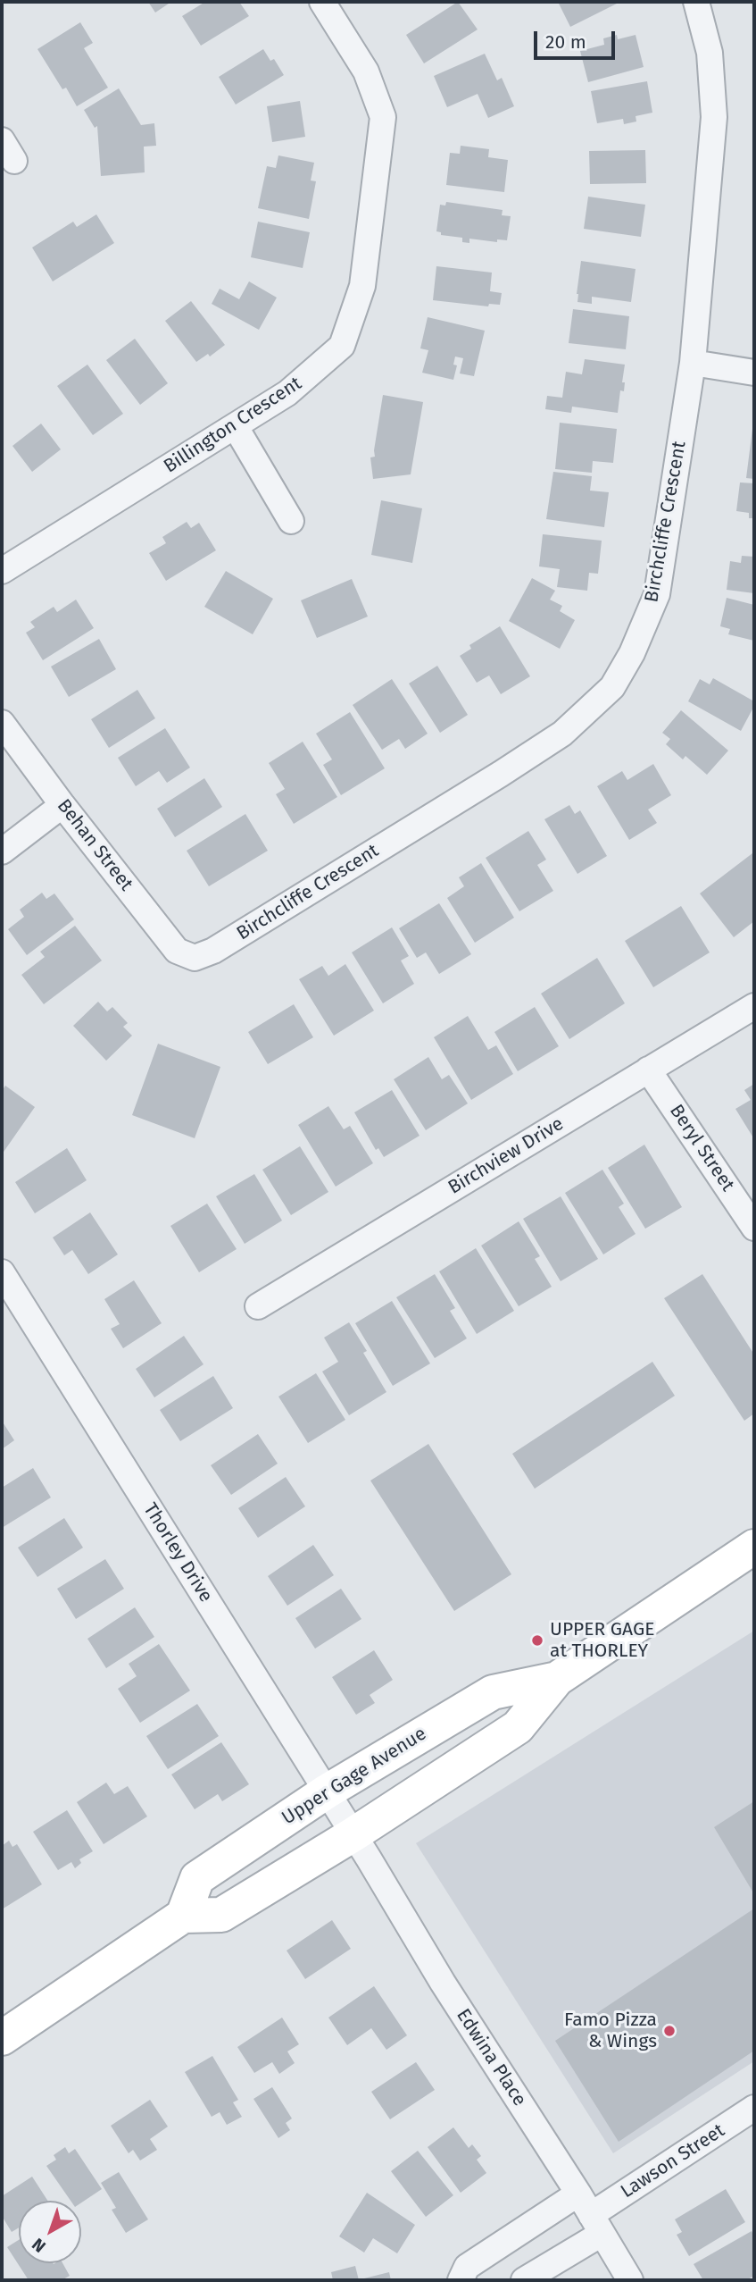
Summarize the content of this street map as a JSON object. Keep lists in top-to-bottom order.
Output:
{
  "streets": {
    "main road": ["Upper Gage Avenue"],
    "street": [
      "Billington Crescent",
      "Birchcliffe Crescent",
      "Behan Street",
      "Beryl Street",
      "Birchview Drive",
      "Thorley Drive",
      "Edwina Place",
      "Lawson Street"
    ]
  },
  "crossings": [
    ["Birchcliffe Crescent", "Behan Street"],
    ["Beryl Street", "Birchview Drive"],
    ["Thorley Drive", "Upper Gage Avenue"],
    ["Thorley Drive", "Edwina Place"],
    ["Upper Gage Avenue", "Edwina Place"],
    ["Edwina Place", "Lawson Street"]
  ],
  "places": ["UPPER GAGE at THORLEY", "Famo Pizza & Wings"],
  "scale_bar": "20 m",
  "north": "bottom left"
}
